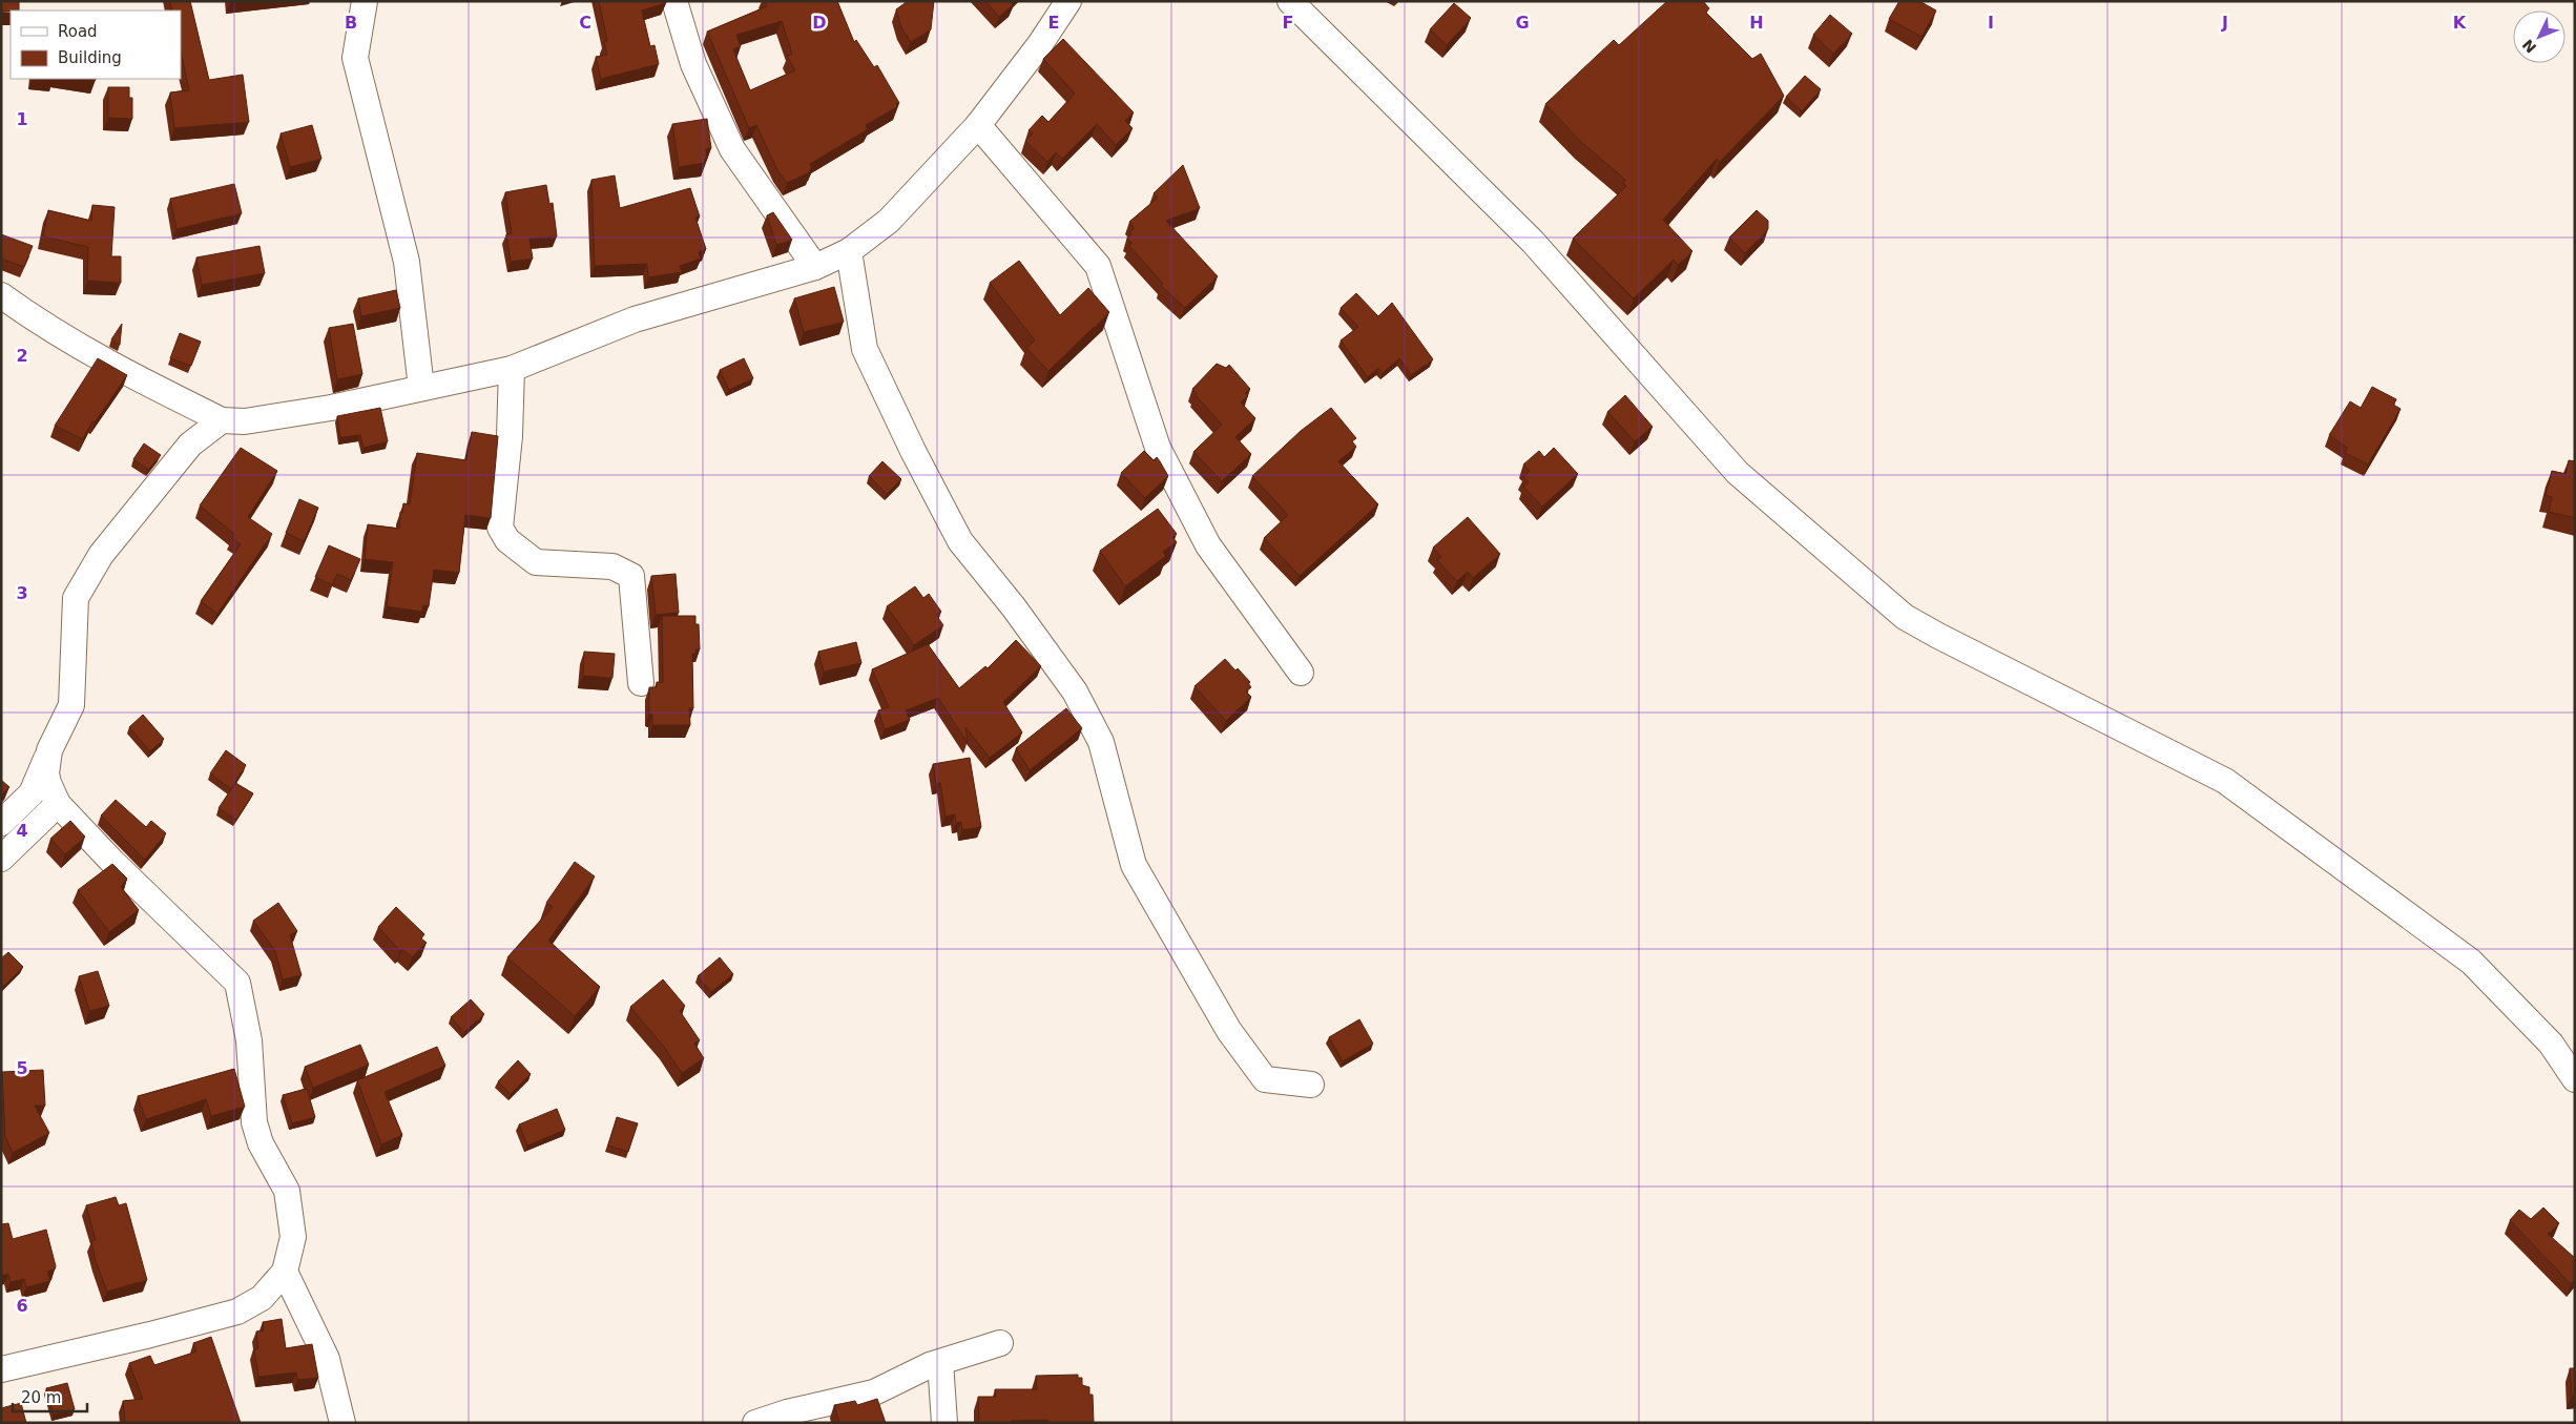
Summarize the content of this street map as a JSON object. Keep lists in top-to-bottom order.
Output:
{
  "legend": ["Road", "Building"],
  "scale_bar": "20 m",
  "north": "bottom left",
  "grid": {
    "columns": [
      "B",
      "C",
      "D",
      "E",
      "F",
      "G",
      "H",
      "I",
      "J",
      "K"
    ],
    "rows": [
      "1",
      "2",
      "3",
      "4",
      "5",
      "6"
    ]
  }
}
